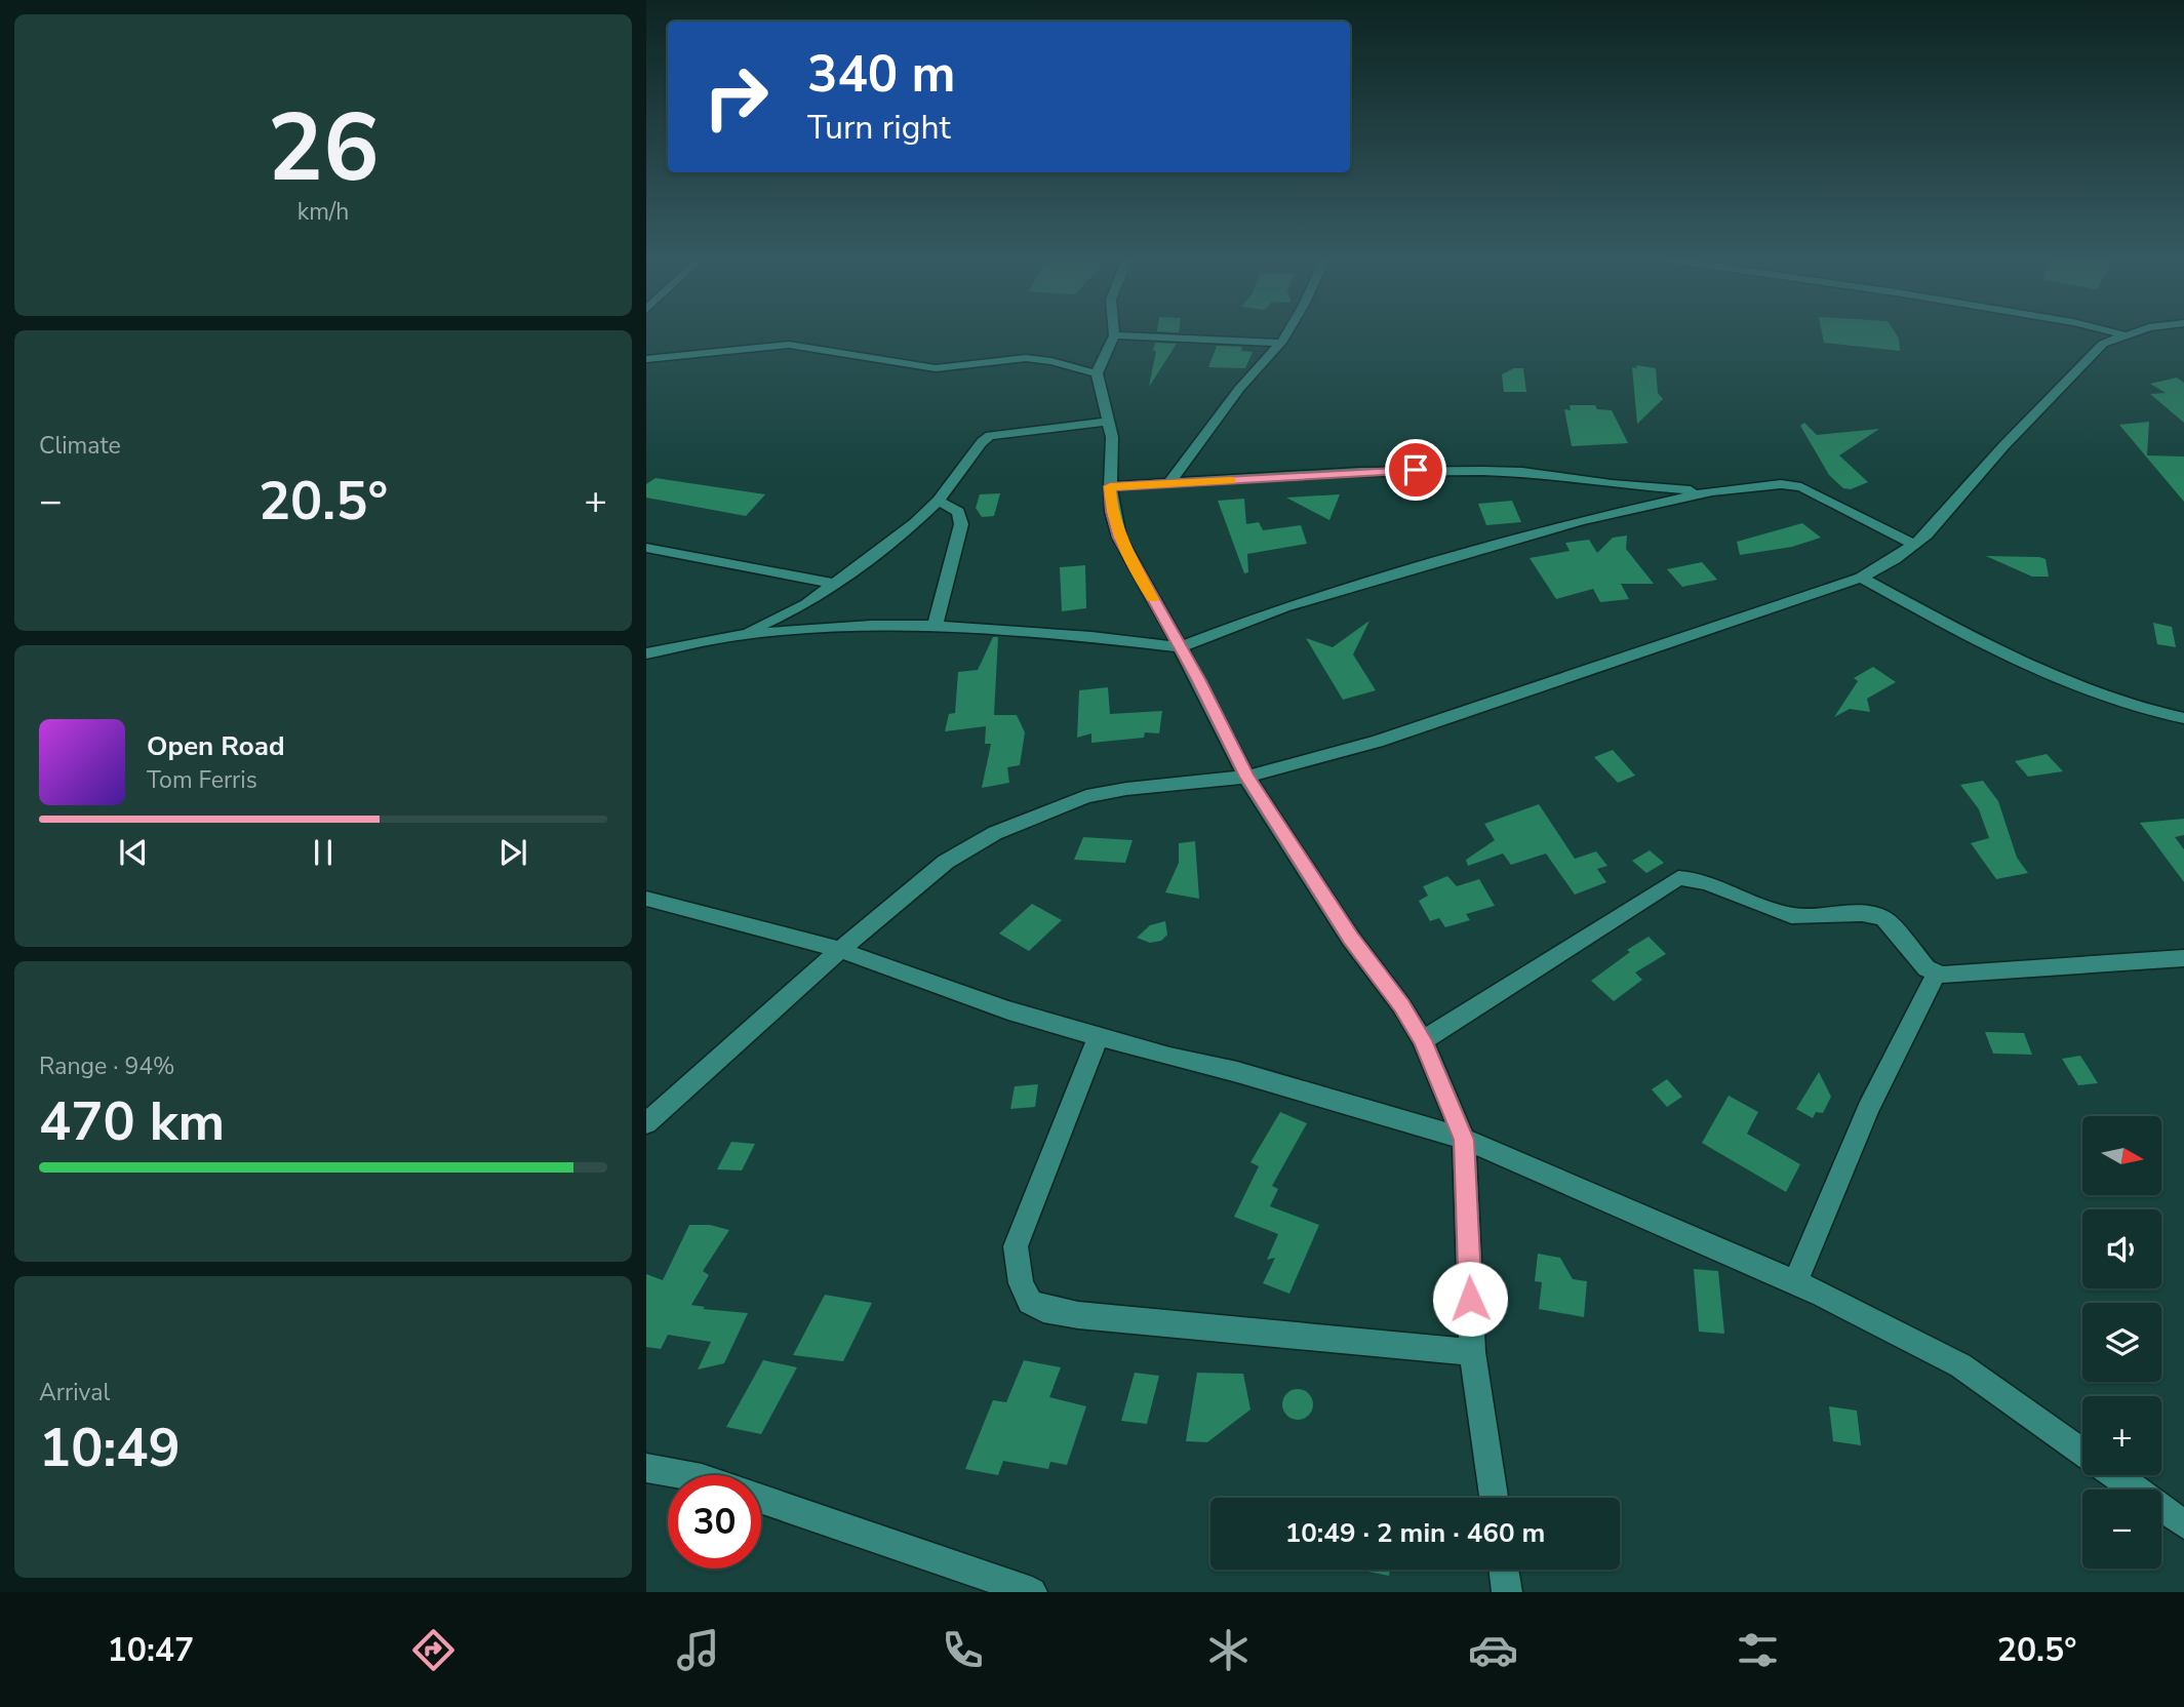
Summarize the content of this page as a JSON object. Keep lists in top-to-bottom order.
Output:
{
  "north": "right",
  "page": {
    "tile": [
      ["26", "km/h"],
      "Climate",
      ["Range · 94%", "470 km"],
      ["Arrival", "10:49"]
    ],
    "turn": ["340 m", "Turn right"],
    "heat": ["−", "20.5°", "+"],
    "song": ["Open Road", "Tom Ferris"],
    "map_buttons": ["+", "−"],
    "limit": "30",
    "trip": "10:49 · 2 min · 460 m",
    "tabs": ["10:47", "20.5°"]
  }
}
